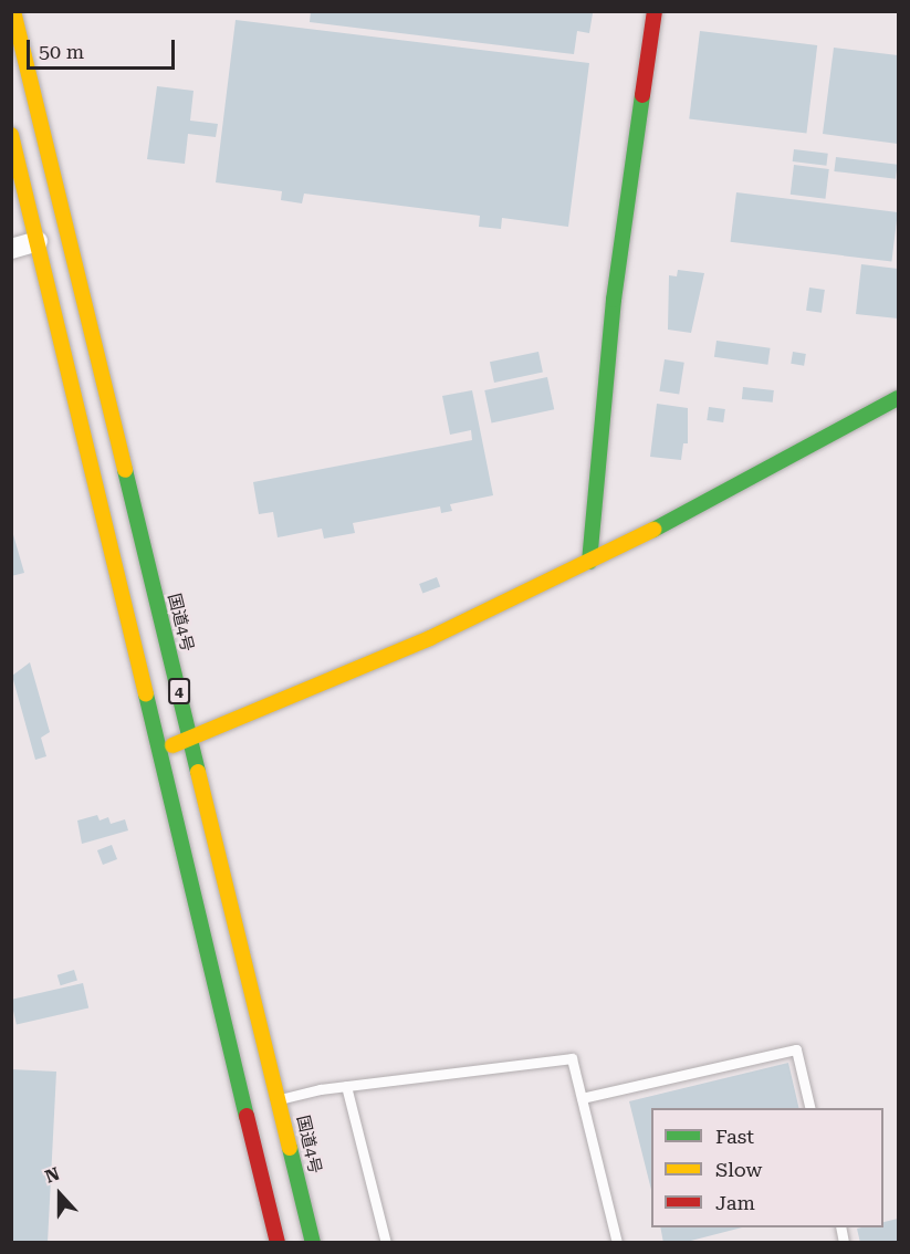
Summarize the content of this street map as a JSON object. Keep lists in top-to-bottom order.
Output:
{
  "streets": {
    "main road": ["国道4号", "4"]
  },
  "legend": ["Fast", "Slow", "Jam"],
  "scale_bar": "50 m",
  "north": "top"
}
